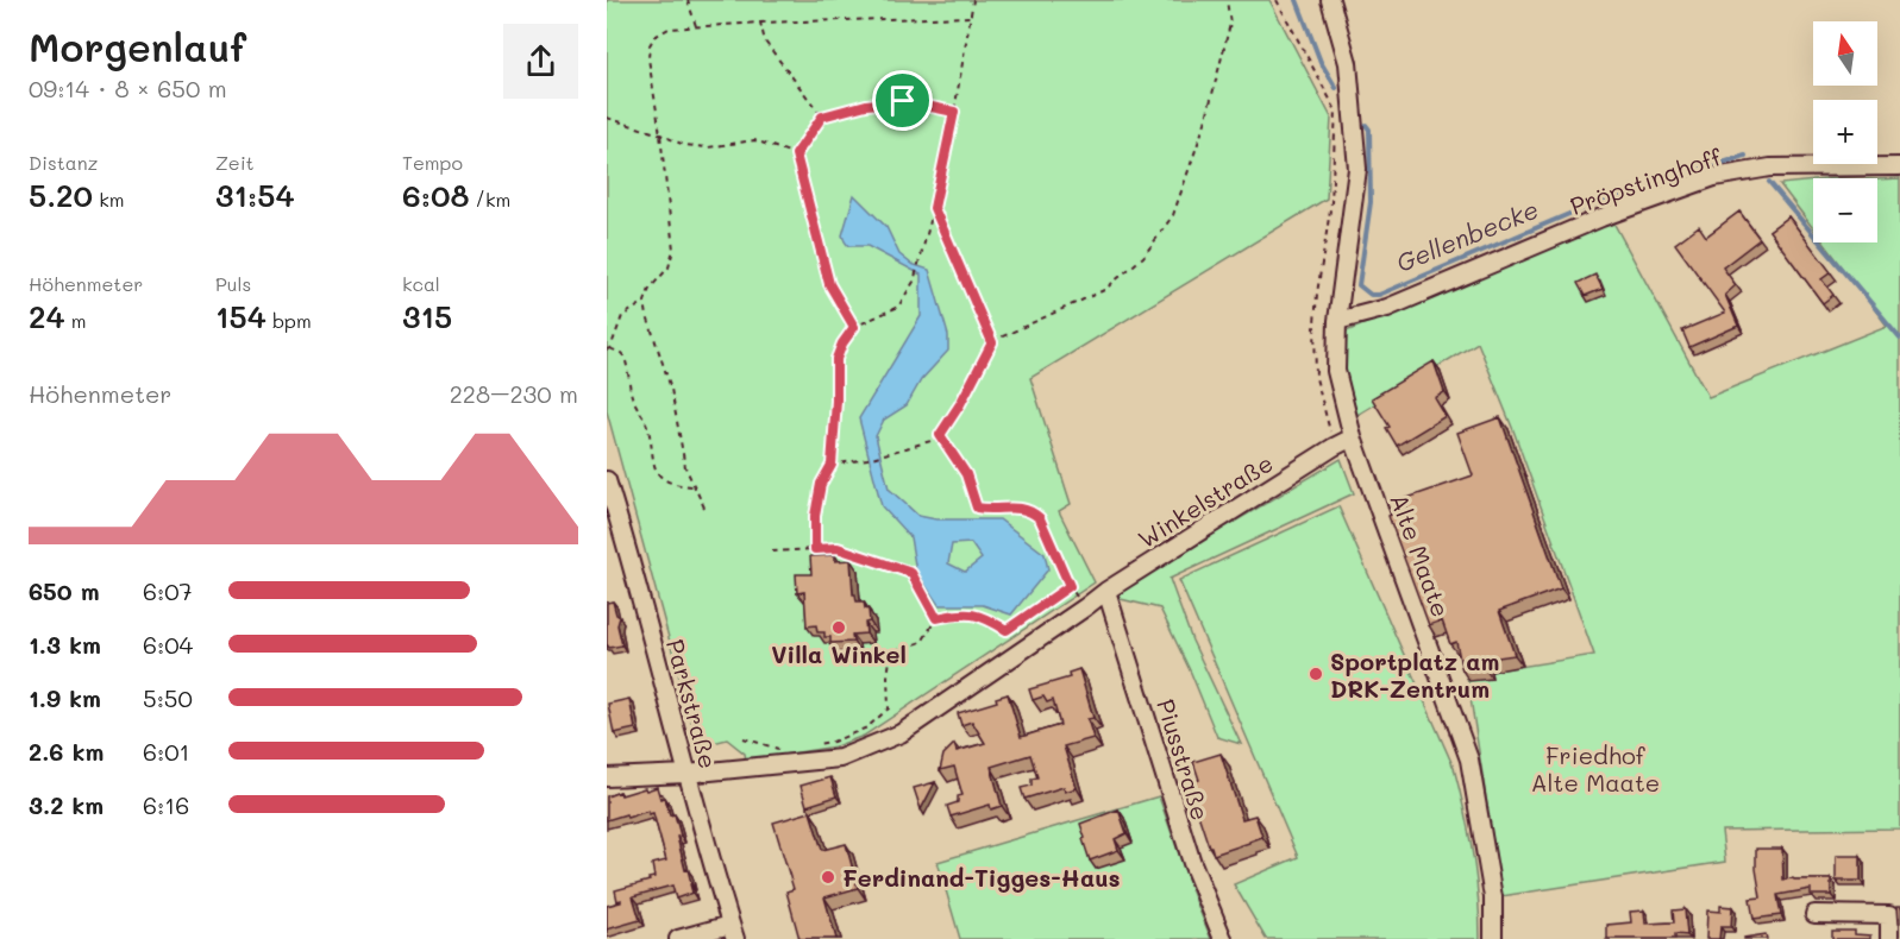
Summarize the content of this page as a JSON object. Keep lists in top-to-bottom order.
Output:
{
  "streets": {
    "street": [
      "Pröpstinghoff",
      "Winkelstraße",
      "Alte Maate",
      "Parkstraße",
      "Piusstraße"
    ]
  },
  "crossings": [
    ["Winkelstraße", "Alte Maate"],
    ["Winkelstraße", "Parkstraße"],
    ["Winkelstraße", "Piusstraße"]
  ],
  "water": ["Gellenbecke"],
  "parks": ["Friedhof Alte Maate"],
  "places": ["Villa Winkel", "Sportplatz am DRK-Zentrum", "Ferdinand-Tigges-Haus"],
  "north": "top",
  "page": {
    "heading": ["Morgenlauf", "09:14 · 8 × 650 m"],
    "map_buttons": ["+", "−"],
    "stats": [
      ["Distanz", "5.20 km"],
      ["Zeit", "31:54"],
      ["Tempo", "6:08 /km"],
      ["Höhenmeter", "24 m"],
      ["Puls", "154 bpm"],
      ["kcal", "315"]
    ],
    "chart": ["Höhenmeter", "228–230 m"],
    "list": [
      {
        "name": "650 m",
        "note": "6:07"
      },
      {
        "name": "1.3 km",
        "note": "6:04"
      },
      {
        "name": "1.9 km",
        "note": "5:50"
      },
      {
        "name": "2.6 km",
        "note": "6:01"
      },
      {
        "name": "3.2 km",
        "note": "6:16"
      }
    ]
  }
}
